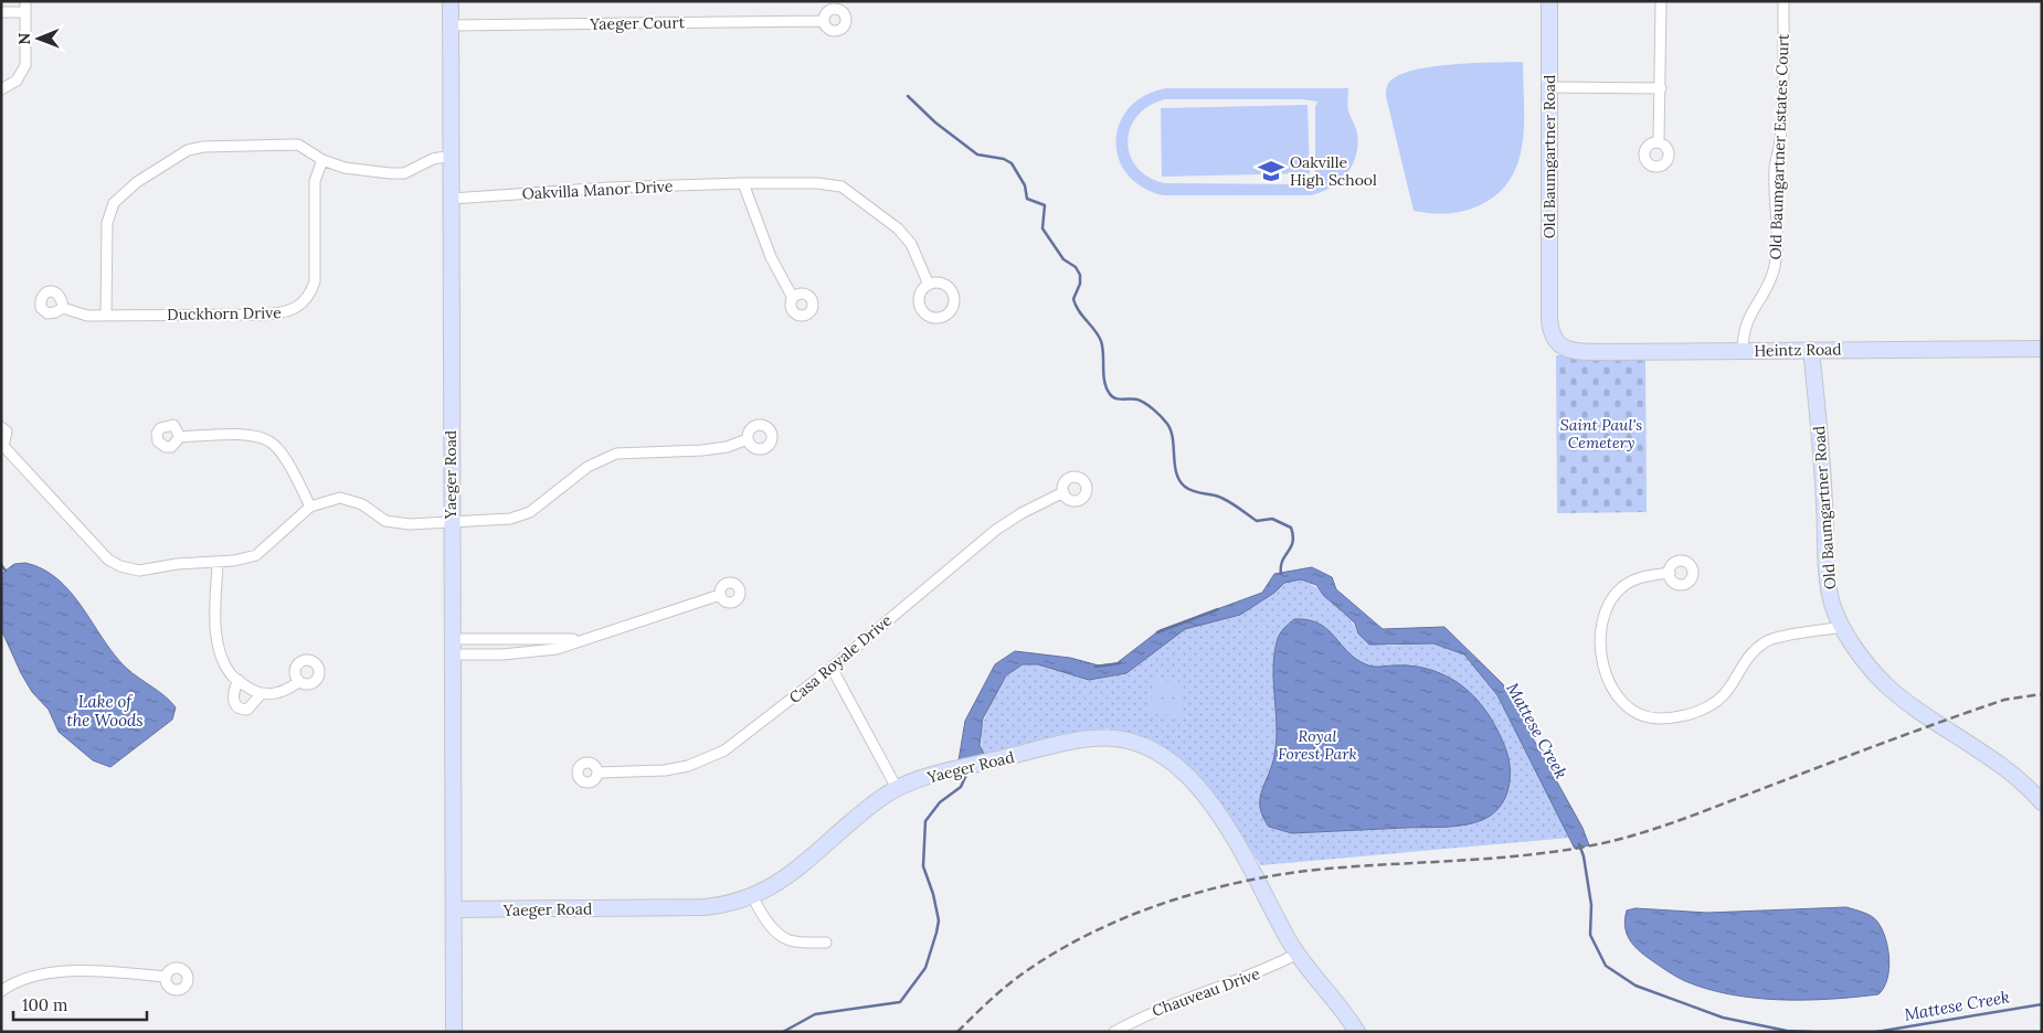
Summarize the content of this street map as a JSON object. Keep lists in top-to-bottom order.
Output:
{
  "streets": {
    "street": [
      "Yaeger Court",
      "Old Baumgartner Estates Court",
      "Old Baumgartner Road",
      "Oakvilla Manor Drive",
      "Duckhorn Drive",
      "Heintz Road",
      "Yaeger Road",
      "Casa Royale Drive",
      "Chauveau Drive"
    ]
  },
  "crossings": [
    ["Yaeger Court", "Yaeger Road"],
    ["Old Baumgartner Estates Court", "Heintz Road"],
    ["Old Baumgartner Road", "Heintz Road"],
    ["Oakvilla Manor Drive", "Yaeger Road"],
    ["Yaeger Road", "Chauveau Drive"]
  ],
  "water": ["Lake of the Woods", "Mattese Creek"],
  "parks": ["Saint Paul's Cemetery", "Royal Forest Park"],
  "places": {
    "school or university": ["Oakville High School"]
  },
  "scale_bar": "100 m",
  "north": "left"
}
